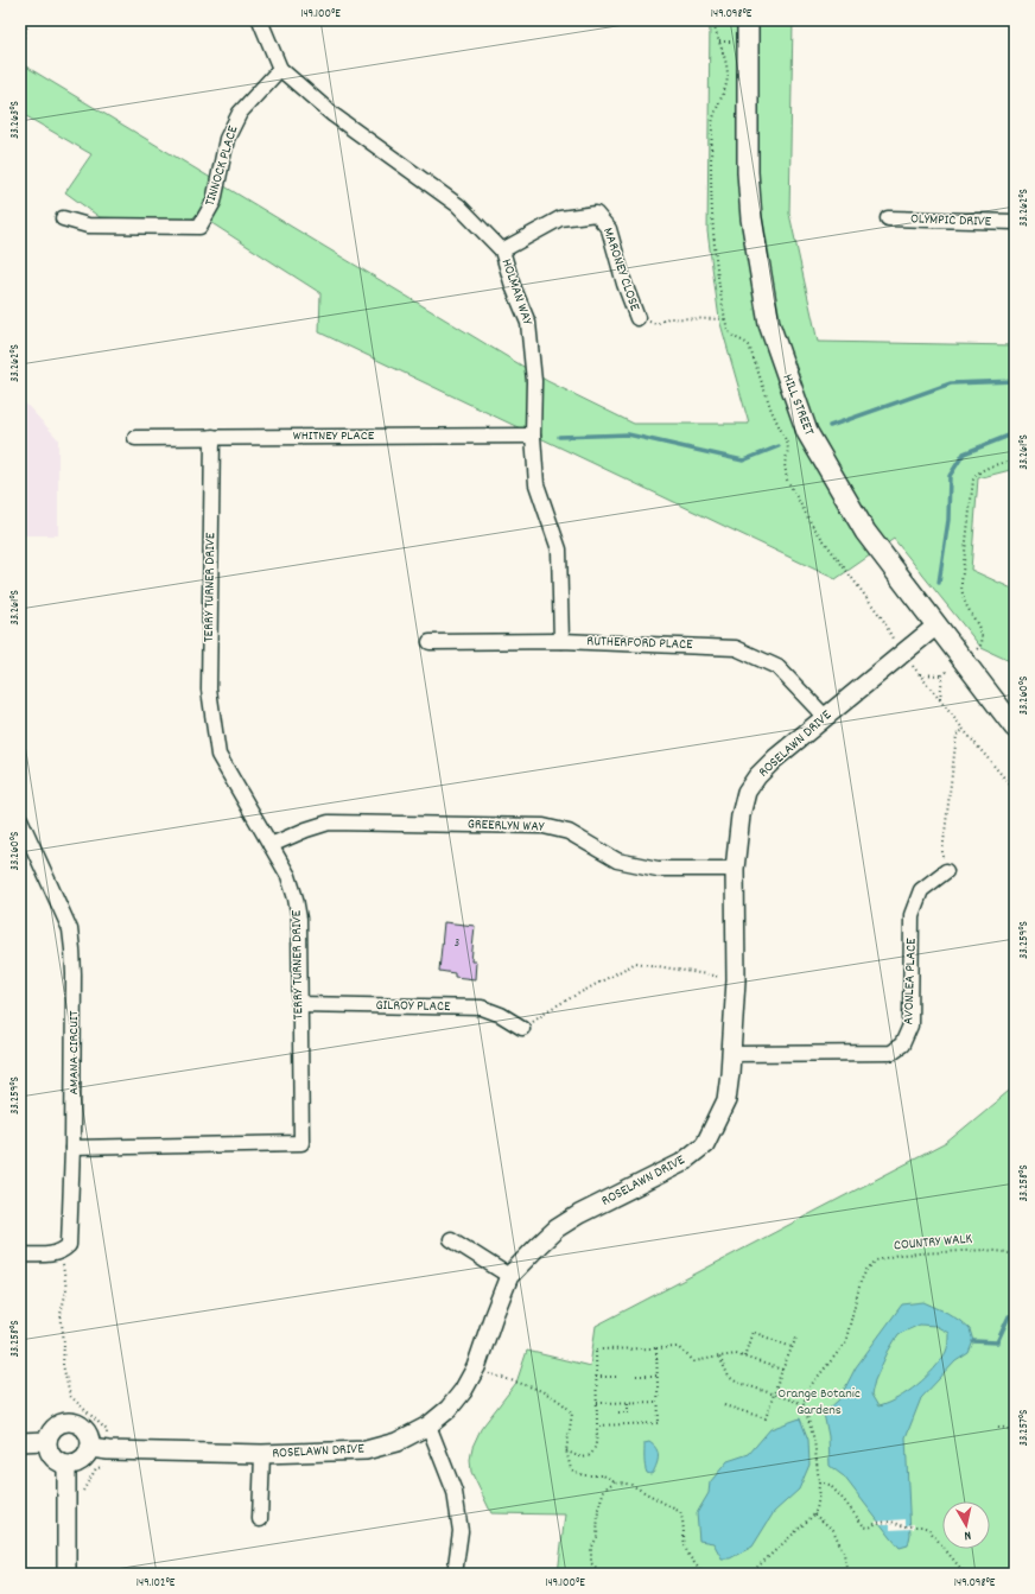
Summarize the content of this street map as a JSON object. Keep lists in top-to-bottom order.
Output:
{
  "streets": {
    "main road": ["HILL STREET"],
    "street": [
      "TINNOCK PLACE",
      "OLYMPIC DRIVE",
      "MARONEY CLOSE",
      "HOLMAN WAY",
      "WHITNEY PLACE",
      "TERRY TURNER DRIVE",
      "RUTHERFORD PLACE",
      "ROSELAWN DRIVE",
      "GREERLYN WAY",
      "AVONLEA PLACE",
      "GILROY PLACE",
      "AMANA CIRCUIT"
    ],
    "path": ["COUNTRY WALK"]
  },
  "crossings": [
    ["TINNOCK PLACE", "HOLMAN WAY"],
    ["MARONEY CLOSE", "HOLMAN WAY"],
    ["HOLMAN WAY", "WHITNEY PLACE"],
    ["HOLMAN WAY", "RUTHERFORD PLACE"],
    ["HILL STREET", "ROSELAWN DRIVE"],
    ["WHITNEY PLACE", "TERRY TURNER DRIVE"],
    ["TERRY TURNER DRIVE", "GREERLYN WAY"],
    ["TERRY TURNER DRIVE", "GILROY PLACE"],
    ["TERRY TURNER DRIVE", "AMANA CIRCUIT"],
    ["RUTHERFORD PLACE", "ROSELAWN DRIVE"],
    ["ROSELAWN DRIVE", "GREERLYN WAY"],
    ["ROSELAWN DRIVE", "AVONLEA PLACE"]
  ],
  "parks": ["Orange Botanic Gardens"],
  "house_numbers": ["3"],
  "north": "bottom",
  "coordinates": [
    "149.100°E",
    "149.098°E",
    "33.263°S",
    "33.262°S",
    "33.261°S",
    "33.260°S",
    "33.259°S",
    "33.258°S",
    "33.257°S",
    "149.102°E"
  ]
}
